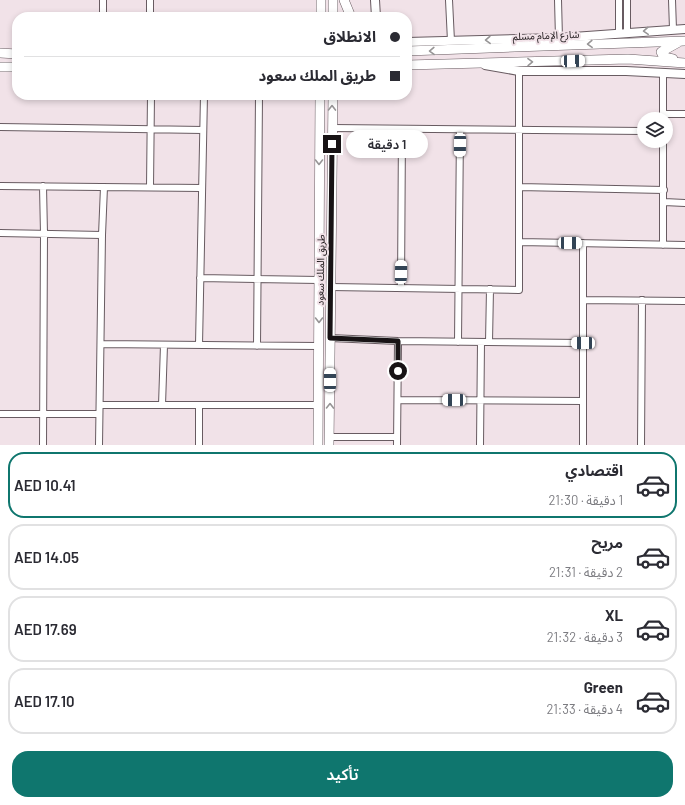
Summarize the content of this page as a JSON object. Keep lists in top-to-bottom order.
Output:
{
  "streets": {
    "main road": ["شارع الإمام مسلم", "طريق الملك سعود"]
  },
  "page": {
    "banner": ["الانطلاق", "طريق الملك سعود"],
    "bubble": "1 دقيقة",
    "list": [
      {
        "name": "اقتصادي",
        "note": "1 دقيقة · 21:30",
        "value": "AED 10.41"
      },
      {
        "name": "مريح",
        "note": "2 دقيقة · 21:31",
        "value": "AED 14.05"
      },
      {
        "name": "XL",
        "note": "3 دقيقة · 21:32",
        "value": "AED 17.69"
      },
      {
        "name": "Green",
        "note": "4 دقيقة · 21:33",
        "value": "AED 17.10"
      }
    ],
    "buttons": "تأكيد"
  }
}
